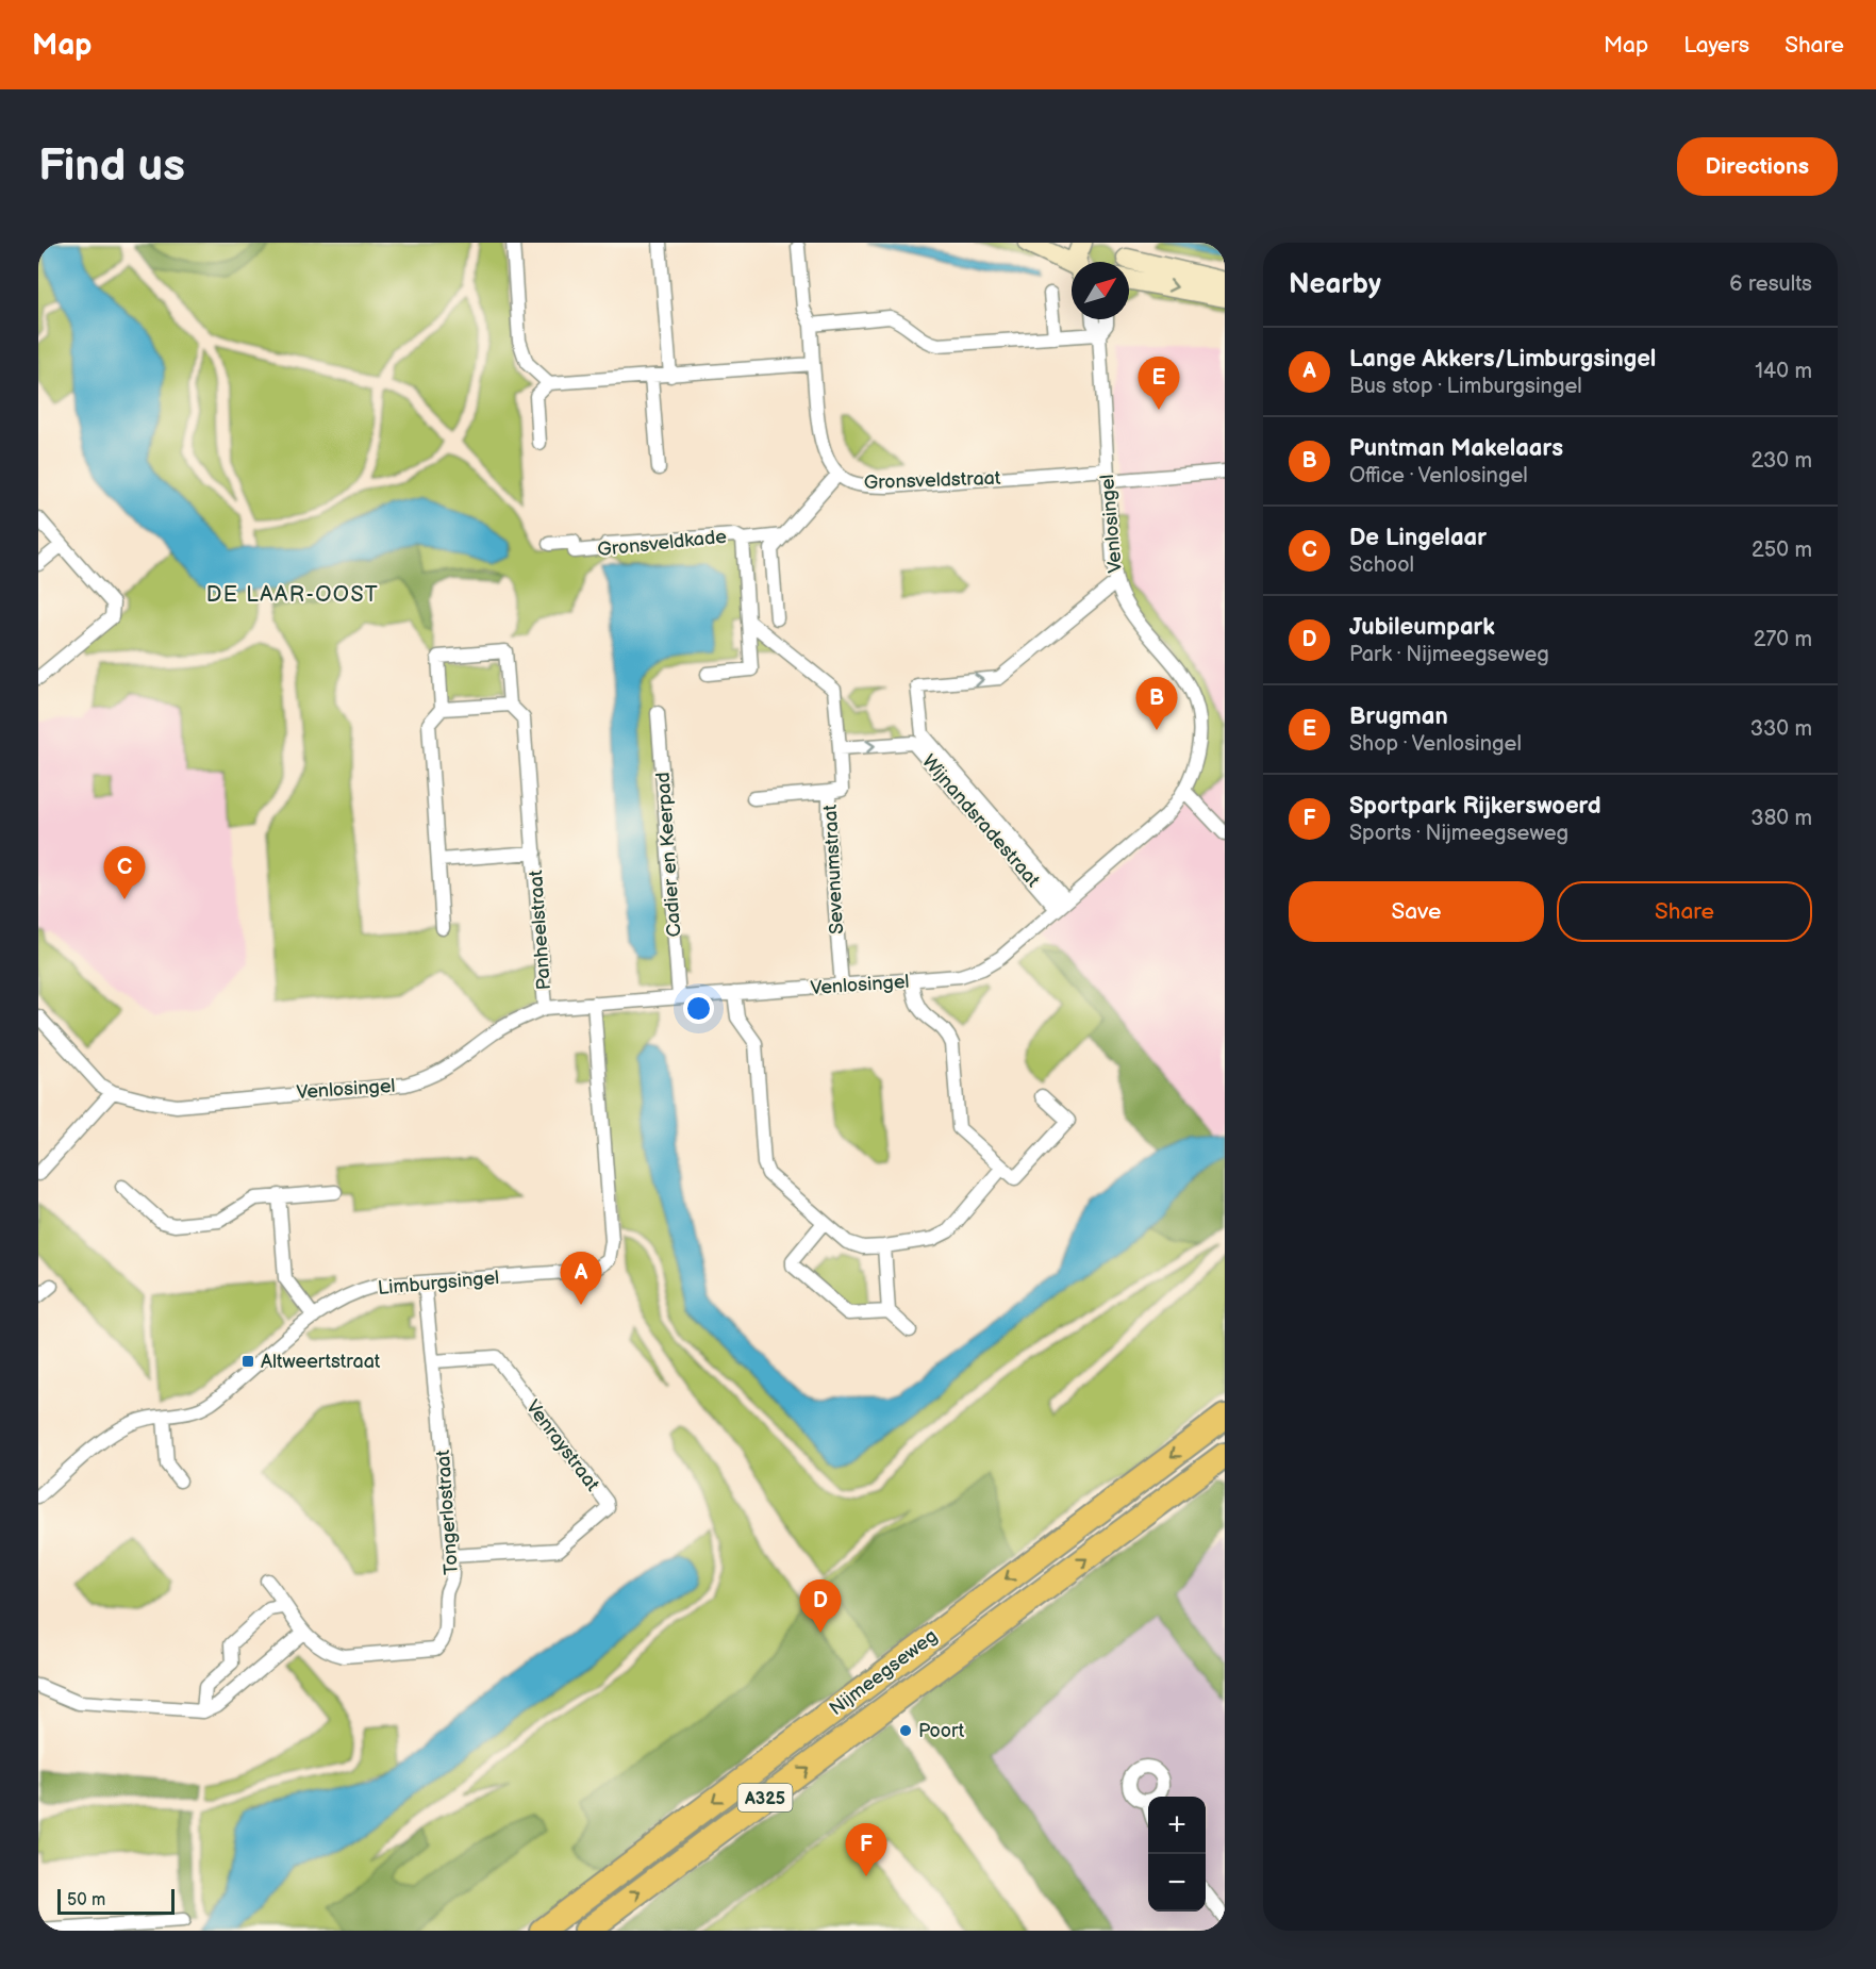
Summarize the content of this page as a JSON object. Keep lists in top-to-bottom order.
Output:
{
  "streets": {
    "highway": ["Nijmeegseweg", "A325"],
    "street": [
      "Gronsveldstraat",
      "Venlosingel",
      "Gronsveldkade",
      "Wijnandsradestraat",
      "Cadier en Keerpad",
      "Sevenumstraat",
      "Panheelstraat",
      "Limburgsingel",
      "Venraystraat",
      "Tongerlostraat"
    ]
  },
  "crossings": [
    ["Gronsveldstraat", "Venlosingel"],
    ["Venlosingel", "Wijnandsradestraat"],
    ["Venlosingel", "Cadier en Keerpad"],
    ["Venlosingel", "Sevenumstraat"],
    ["Venlosingel", "Panheelstraat"],
    ["Venlosingel", "Limburgsingel"],
    ["Limburgsingel", "Tongerlostraat"],
    ["Venraystraat", "Tongerlostraat"]
  ],
  "one_way": ["Wijnandsradestraat"],
  "districts": ["DE LAAR-OOST"],
  "places": {
    "transit": ["Altweertstraat"],
    "other": ["Poort"]
  },
  "scale_bar": "50 m",
  "north": "top right",
  "page": {
    "header": "Map",
    "nav": ["Map", "Layers", "Share"],
    "buttons": [
      "Directions",
      ["Save", "Share"]
    ],
    "title": "Find us",
    "heading": ["Nearby", "6 results"],
    "list": [
      {
        "mark": "A",
        "name": "Lange Akkers/Limburgsingel",
        "note": "Bus stop · Limburgsingel",
        "value": "140 m"
      },
      {
        "mark": "B",
        "name": "Puntman Makelaars",
        "note": "Office · Venlosingel",
        "value": "230 m"
      },
      {
        "mark": "C",
        "name": "De Lingelaar",
        "note": "School",
        "value": "250 m"
      },
      {
        "mark": "D",
        "name": "Jubileumpark",
        "note": "Park · Nijmeegseweg",
        "value": "270 m"
      },
      {
        "mark": "E",
        "name": "Brugman",
        "note": "Shop · Venlosingel",
        "value": "330 m"
      },
      {
        "mark": "F",
        "name": "Sportpark Rijkerswoerd",
        "note": "Sports · Nijmeegseweg",
        "value": "380 m"
      }
    ],
    "pins": [
      "E",
      "B",
      "C",
      "A",
      "D",
      "F"
    ],
    "map_buttons": ["+", "−"],
    "scale": "50 m"
  }
}
